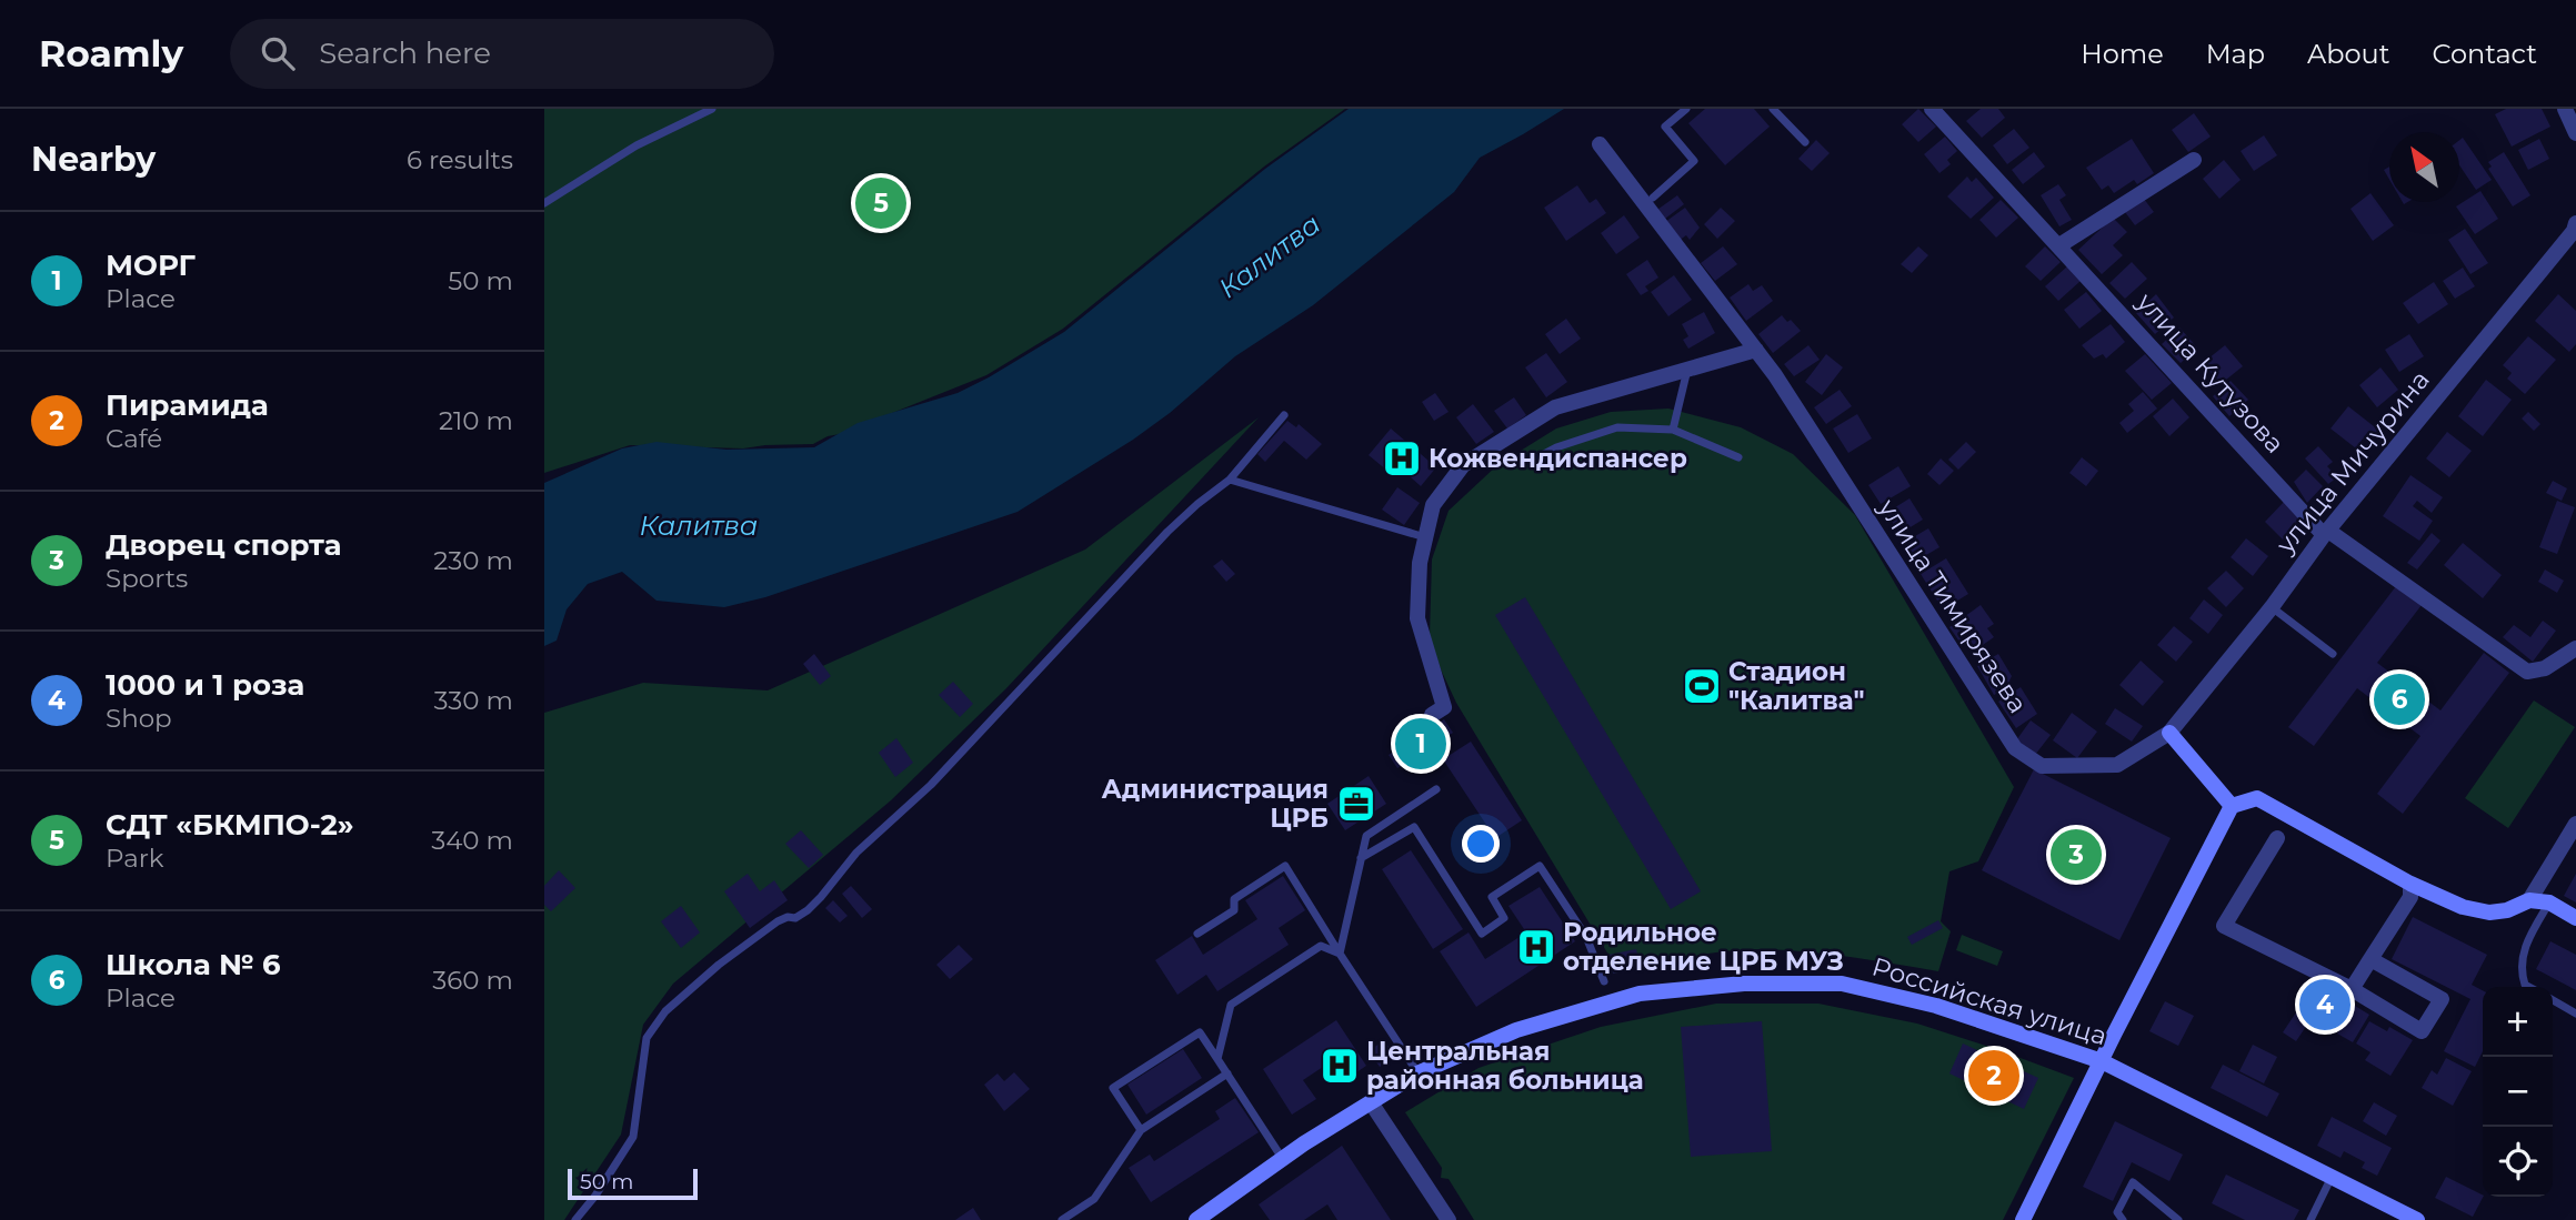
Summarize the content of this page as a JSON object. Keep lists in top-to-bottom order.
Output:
{
  "streets": {
    "street": [
      "улица Кутузова",
      "улица Мичурина",
      "улица Тимирязева",
      "Российская улица"
    ]
  },
  "crossings": [
    ["улица Кутузова", "улица Мичурина"],
    ["улица Мичурина", "улица Тимирязева"]
  ],
  "water": ["Калитва"],
  "places": {
    "hospital": ["Кожвендиспансер", "Родильное отделение ЦРБ МУЗ", "Центральная районная больница"],
    "sports": ["Стадион \"Калитва\""],
    "office": ["Администрация ЦРБ"]
  },
  "scale_bar": "50 m",
  "north": "top left",
  "page": {
    "header": "Roamly",
    "search": "Search here",
    "nav": [
      "Home",
      "Map",
      "About",
      "Contact"
    ],
    "heading": ["Nearby", "6 results"],
    "pins": [
      "5",
      "6",
      "1",
      "3",
      "4",
      "2"
    ],
    "list": [
      {
        "mark": "1",
        "name": "МОРГ",
        "note": "Place",
        "value": "50 m"
      },
      {
        "mark": "2",
        "name": "Пирамида",
        "note": "Café",
        "value": "210 m"
      },
      {
        "mark": "3",
        "name": "Дворец спорта",
        "note": "Sports",
        "value": "230 m"
      },
      {
        "mark": "4",
        "name": "1000 и 1 роза",
        "note": "Shop",
        "value": "330 m"
      },
      {
        "mark": "5",
        "name": "СДТ «БКМПО-2»",
        "note": "Park",
        "value": "340 m"
      },
      {
        "mark": "6",
        "name": "Школа № 6",
        "note": "Place",
        "value": "360 m"
      }
    ],
    "map_buttons": ["+", "−"],
    "scale": "50 m"
  }
}
